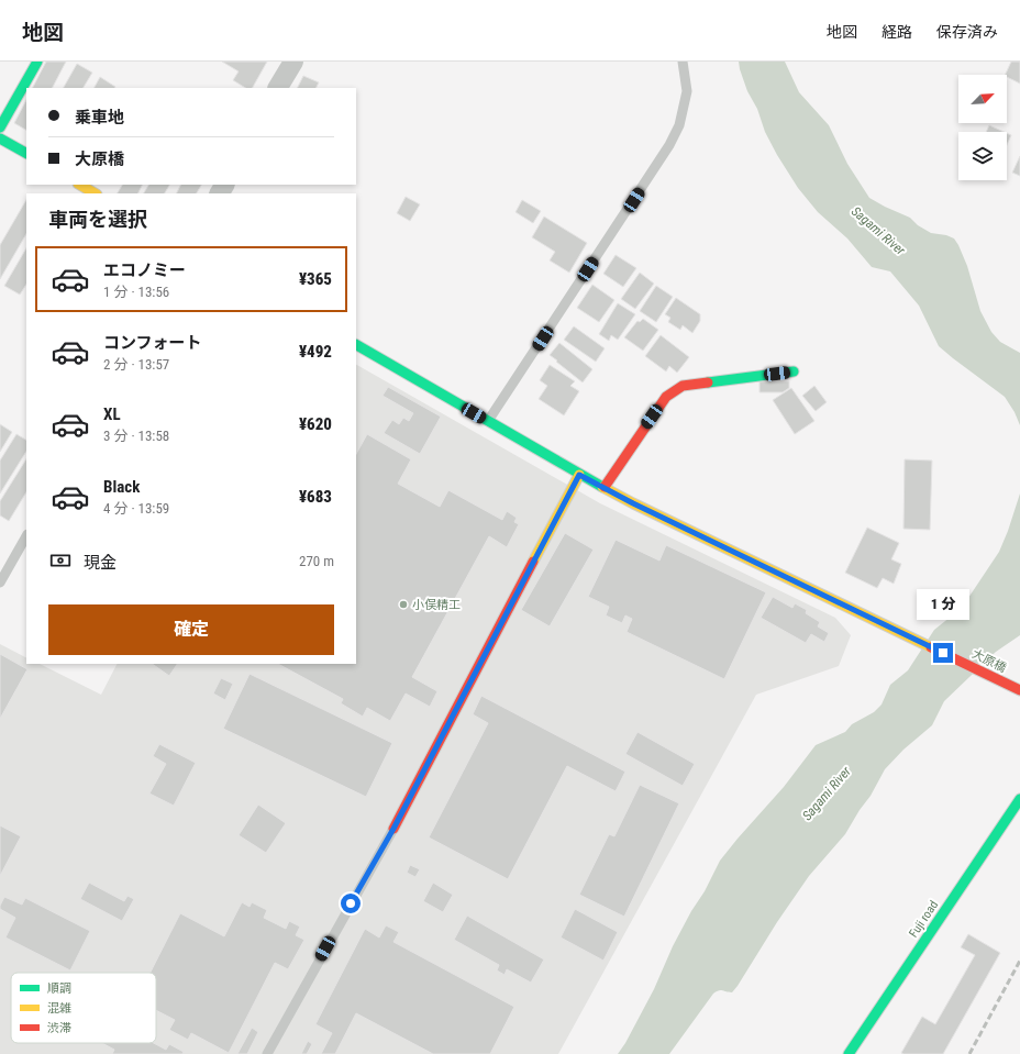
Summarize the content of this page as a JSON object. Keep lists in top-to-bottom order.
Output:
{
  "streets": {
    "main road": ["大原橋", "Fuji road"]
  },
  "water": ["Sagami River"],
  "places": ["小俣精工"],
  "legend": ["順調", "混雑", "渋滞"],
  "north": "top right",
  "page": {
    "header": "地図",
    "nav": ["地図", "経路", "保存済み"],
    "banner": ["乗車地", "大原橋"],
    "heading": "車両を選択",
    "list": [
      {
        "name": "エコノミー",
        "note": "1 分 · 13:56",
        "value": "¥365"
      },
      {
        "name": "コンフォート",
        "note": "2 分 · 13:57",
        "value": "¥492"
      },
      {
        "name": "XL",
        "note": "3 分 · 13:58",
        "value": "¥620"
      },
      {
        "name": "Black",
        "note": "4 分 · 13:59",
        "value": "¥683"
      }
    ],
    "pay": ["現金", "270 m"],
    "bubble": "1 分",
    "buttons": "確定"
  }
}
